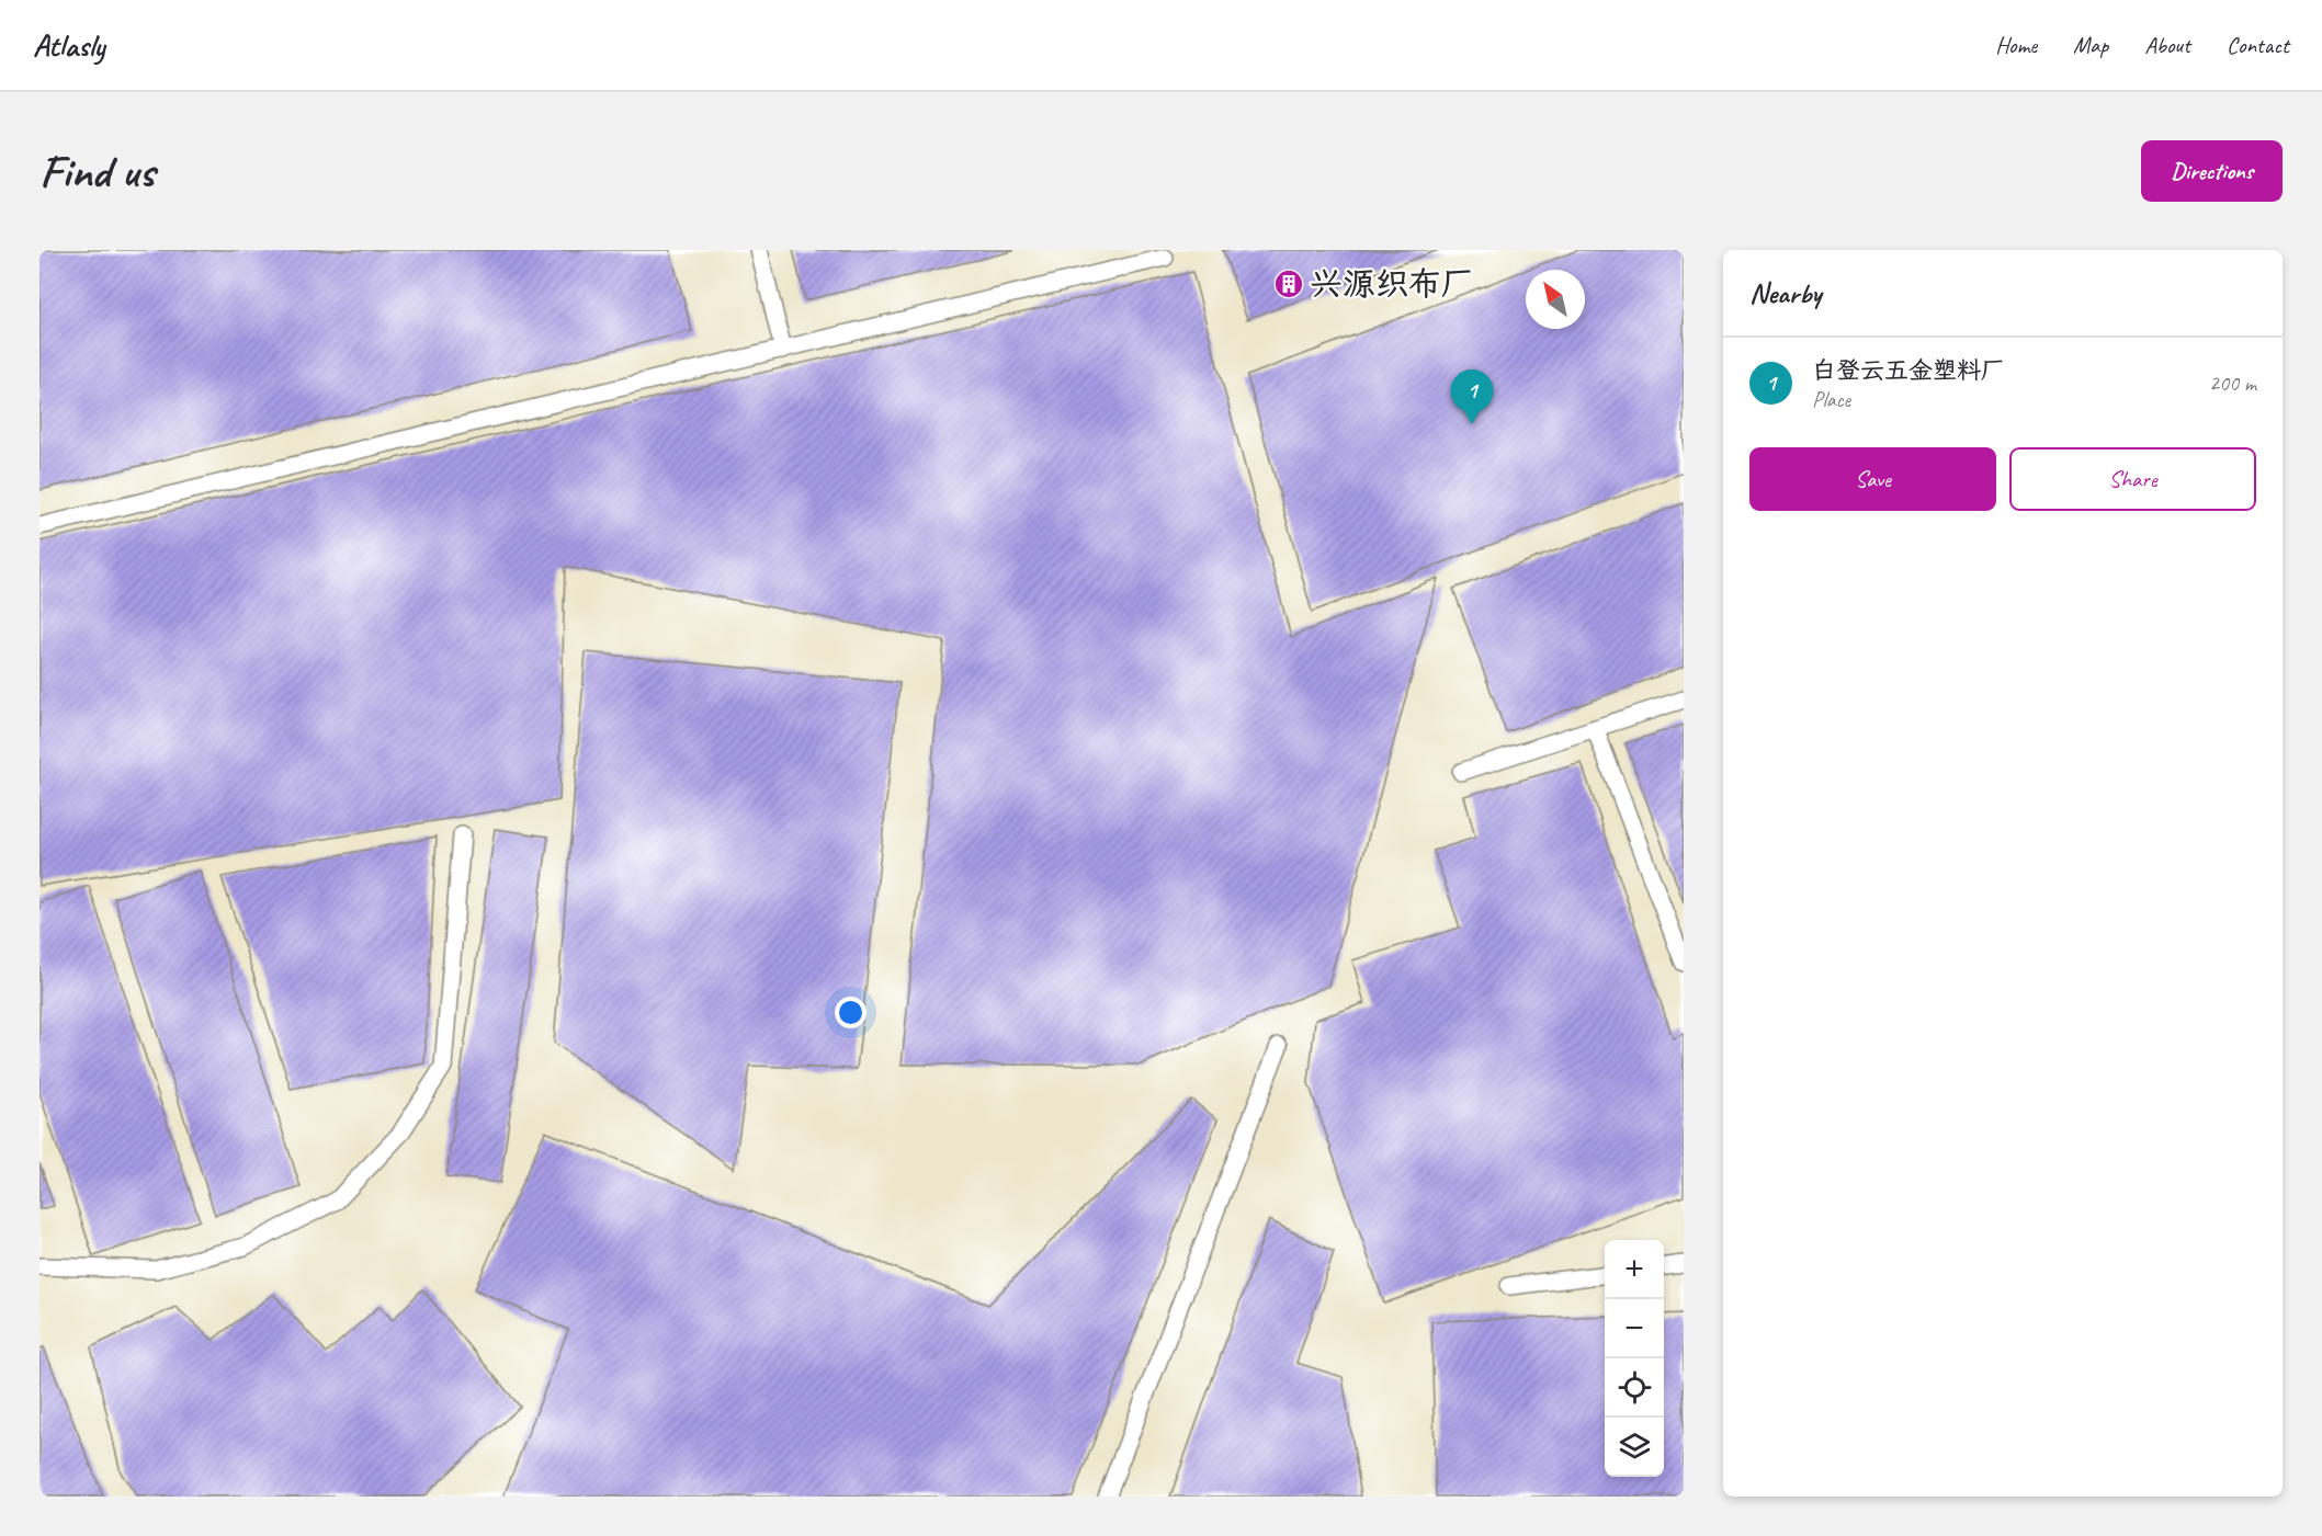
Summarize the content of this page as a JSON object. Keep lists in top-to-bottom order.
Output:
{
  "places": {
    "building": ["兴源织布厂"]
  },
  "north": "top left",
  "page": {
    "header": "Atlasly",
    "nav": [
      "Home",
      "Map",
      "About",
      "Contact"
    ],
    "buttons": [
      "Directions",
      ["Save", "Share"]
    ],
    "title": "Find us",
    "heading": "Nearby",
    "list": [
      {
        "mark": "1",
        "name": "白登云五金塑料厂",
        "note": "Place",
        "value": "200 m"
      }
    ],
    "pins": "1",
    "map_buttons": ["+", "−"]
  }
}
